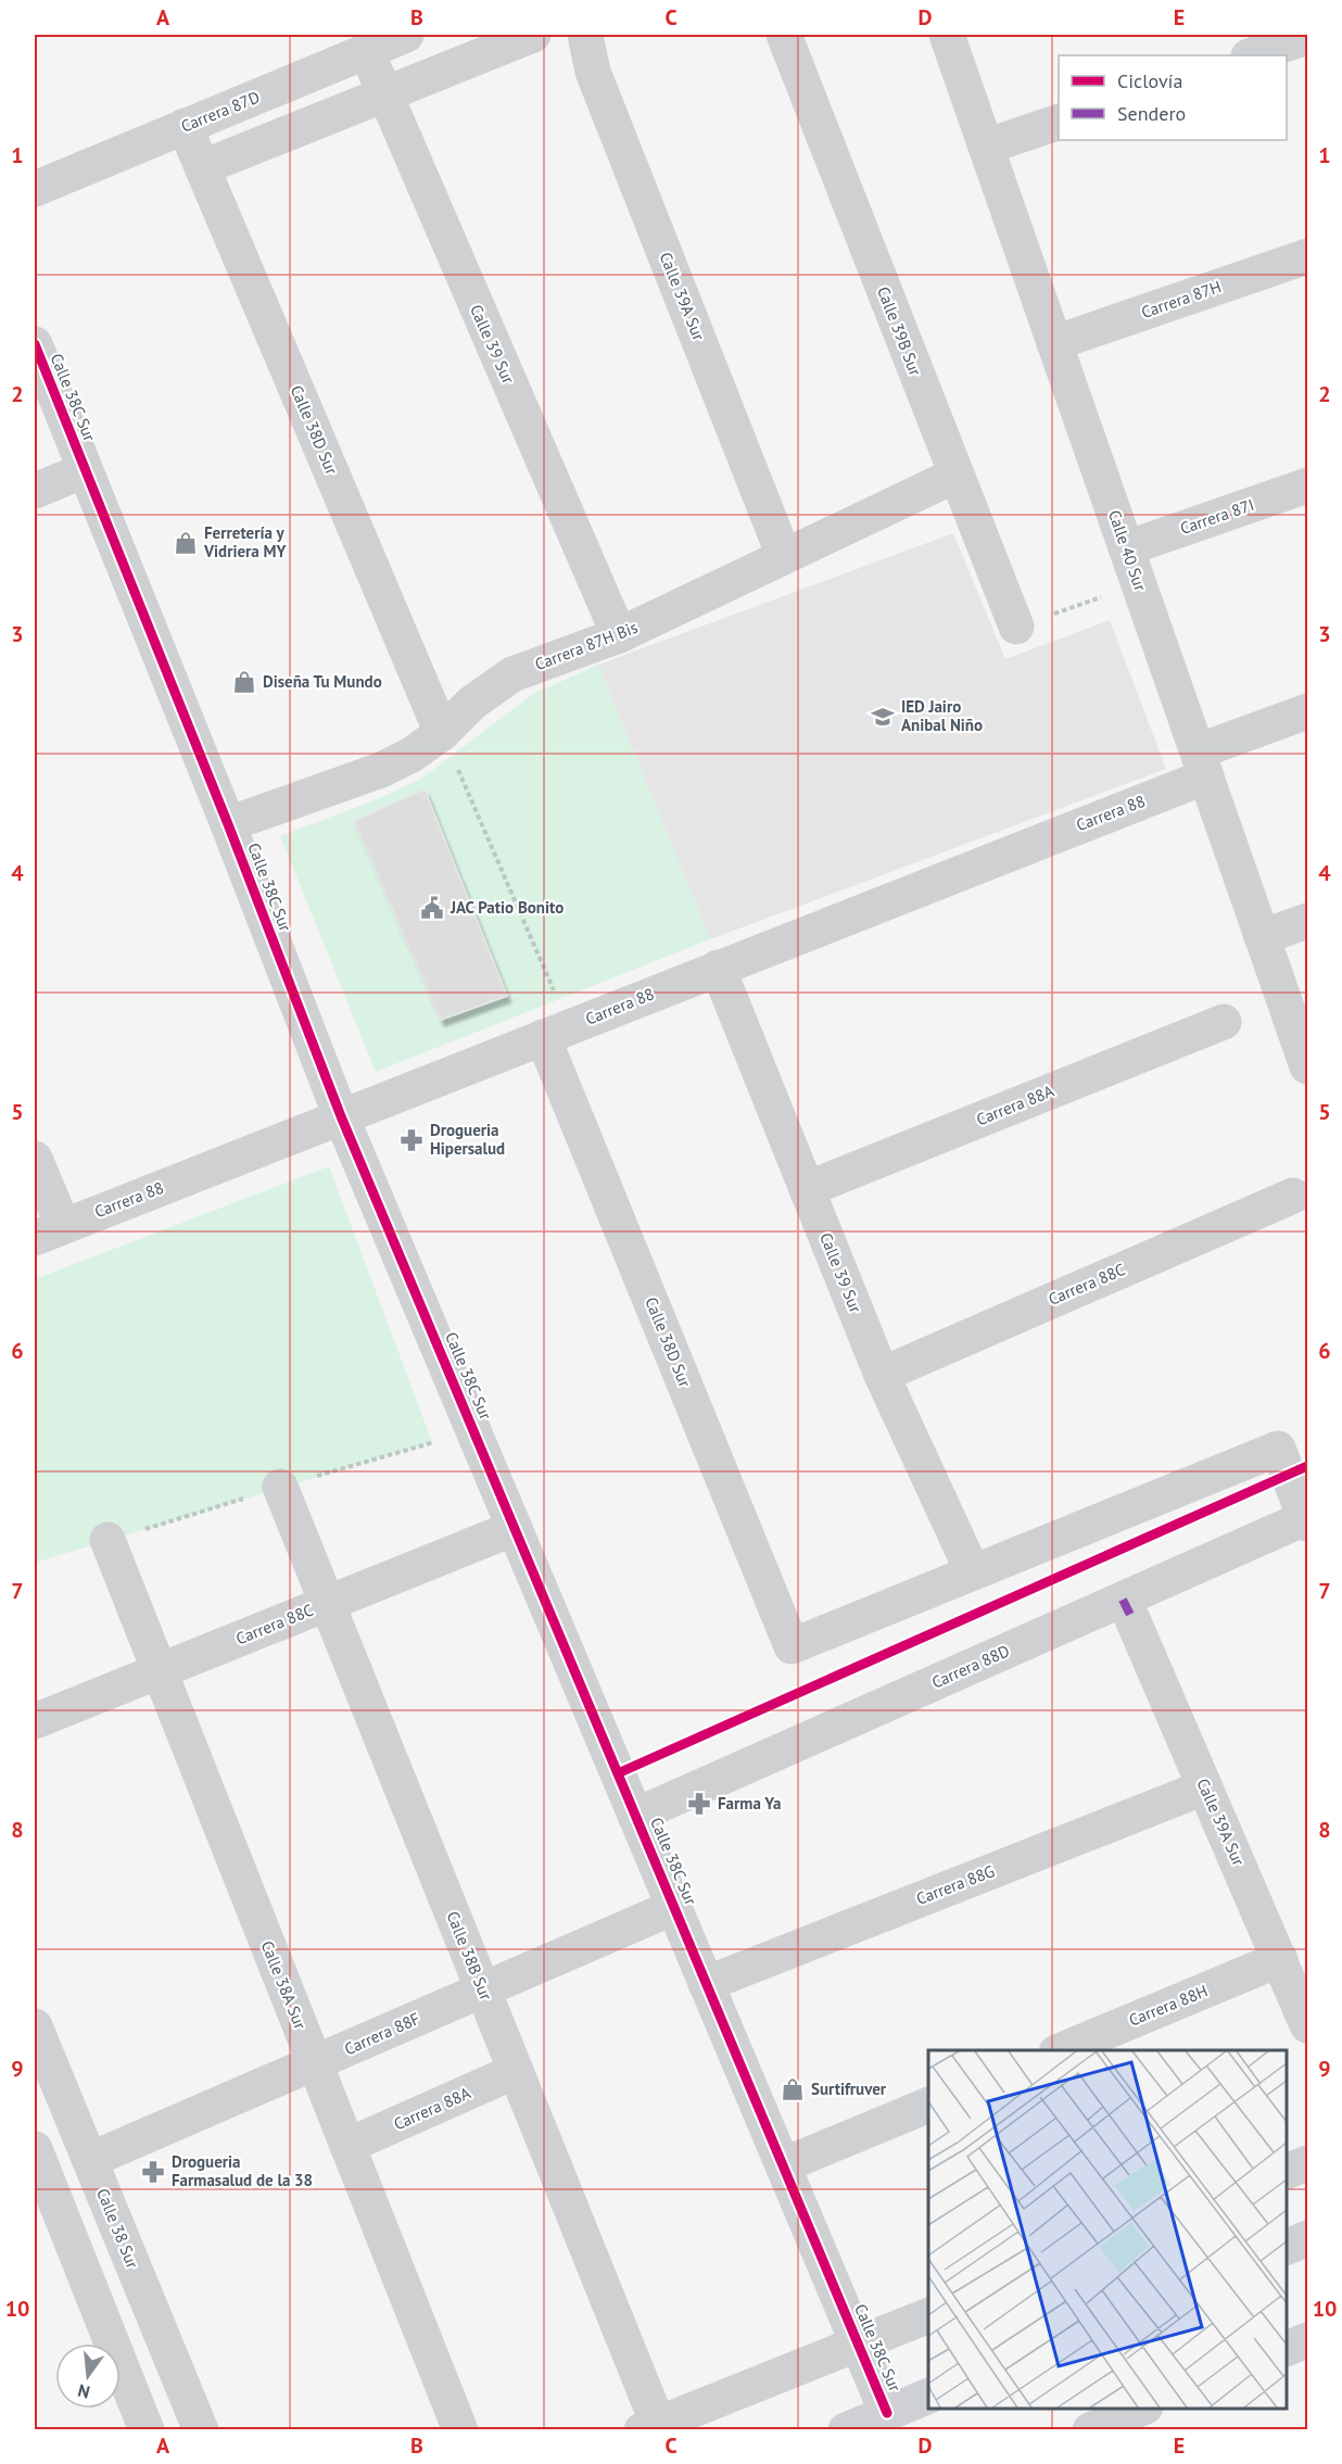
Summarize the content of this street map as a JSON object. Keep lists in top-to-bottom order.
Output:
{
  "streets": {
    "street": [
      "Carrera 87D",
      "Calle 39A Sur",
      "Carrera 87H",
      "Calle 39B Sur",
      "Calle 39 Sur",
      "Calle 38C Sur",
      "Calle 38D Sur",
      "Carrera 87I",
      "Calle 40 Sur",
      "Carrera 87H Bis",
      "Carrera 88",
      "Carrera 88A",
      "Carrera 88C",
      "Carrera 88D",
      "Carrera 88G",
      "Calle 38B Sur",
      "Calle 38A Sur",
      "Carrera 88H",
      "Carrera 88F",
      "Calle 38 Sur"
    ]
  },
  "crossings": [
    ["Carrera 87D", "Calle 39 Sur"],
    ["Carrera 87D", "Calle 38D Sur"],
    ["Calle 39A Sur", "Carrera 87H Bis"],
    ["Calle 39A Sur", "Carrera 88G"],
    ["Calle 39A Sur", "Carrera 88H"],
    ["Carrera 87H", "Calle 40 Sur"],
    ["Calle 39B Sur", "Carrera 87H Bis"],
    ["Calle 39 Sur", "Calle 38D Sur"],
    ["Calle 39 Sur", "Carrera 87H Bis"],
    ["Calle 39 Sur", "Carrera 88"],
    ["Calle 39 Sur", "Carrera 88A"],
    ["Calle 39 Sur", "Carrera 88C"],
    ["Calle 38C Sur", "Carrera 87H Bis"],
    ["Calle 38C Sur", "Carrera 88"],
    ["Calle 38C Sur", "Carrera 88C"],
    ["Calle 38C Sur", "Carrera 88D"],
    ["Calle 38C Sur", "Carrera 88G"],
    ["Calle 38C Sur", "Carrera 88F"],
    ["Calle 38D Sur", "Carrera 87H Bis"],
    ["Calle 38D Sur", "Carrera 88"],
    ["Carrera 87I", "Calle 40 Sur"],
    ["Calle 40 Sur", "Carrera 88"],
    ["Carrera 88A", "Calle 38B Sur"],
    ["Carrera 88A", "Calle 38A Sur"],
    ["Carrera 88C", "Calle 38B Sur"],
    ["Carrera 88C", "Calle 38A Sur"],
    ["Calle 38B Sur", "Carrera 88F"],
    ["Calle 38A Sur", "Carrera 88F"],
    ["Carrera 88F", "Calle 38 Sur"]
  ],
  "places": {
    "shop": ["Ferretería y Vidriera MY", "Diseña Tu Mundo", "Surtifruver"],
    "school or university": ["IED Jairo Anibal Niño"],
    "public building": ["JAC Patio Bonito"],
    "pharmacy": ["Drogueria Hipersalud", "Farma Ya", "Drogueria Farmasalud de la 38"]
  },
  "legend": ["Ciclovía", "Sendero"],
  "north": "bottom",
  "grid": {
    "columns": [
      "A",
      "B",
      "C",
      "D",
      "E"
    ],
    "rows": [
      "1",
      "2",
      "3",
      "4",
      "5",
      "6",
      "7",
      "8",
      "9",
      "10"
    ]
  }
}
